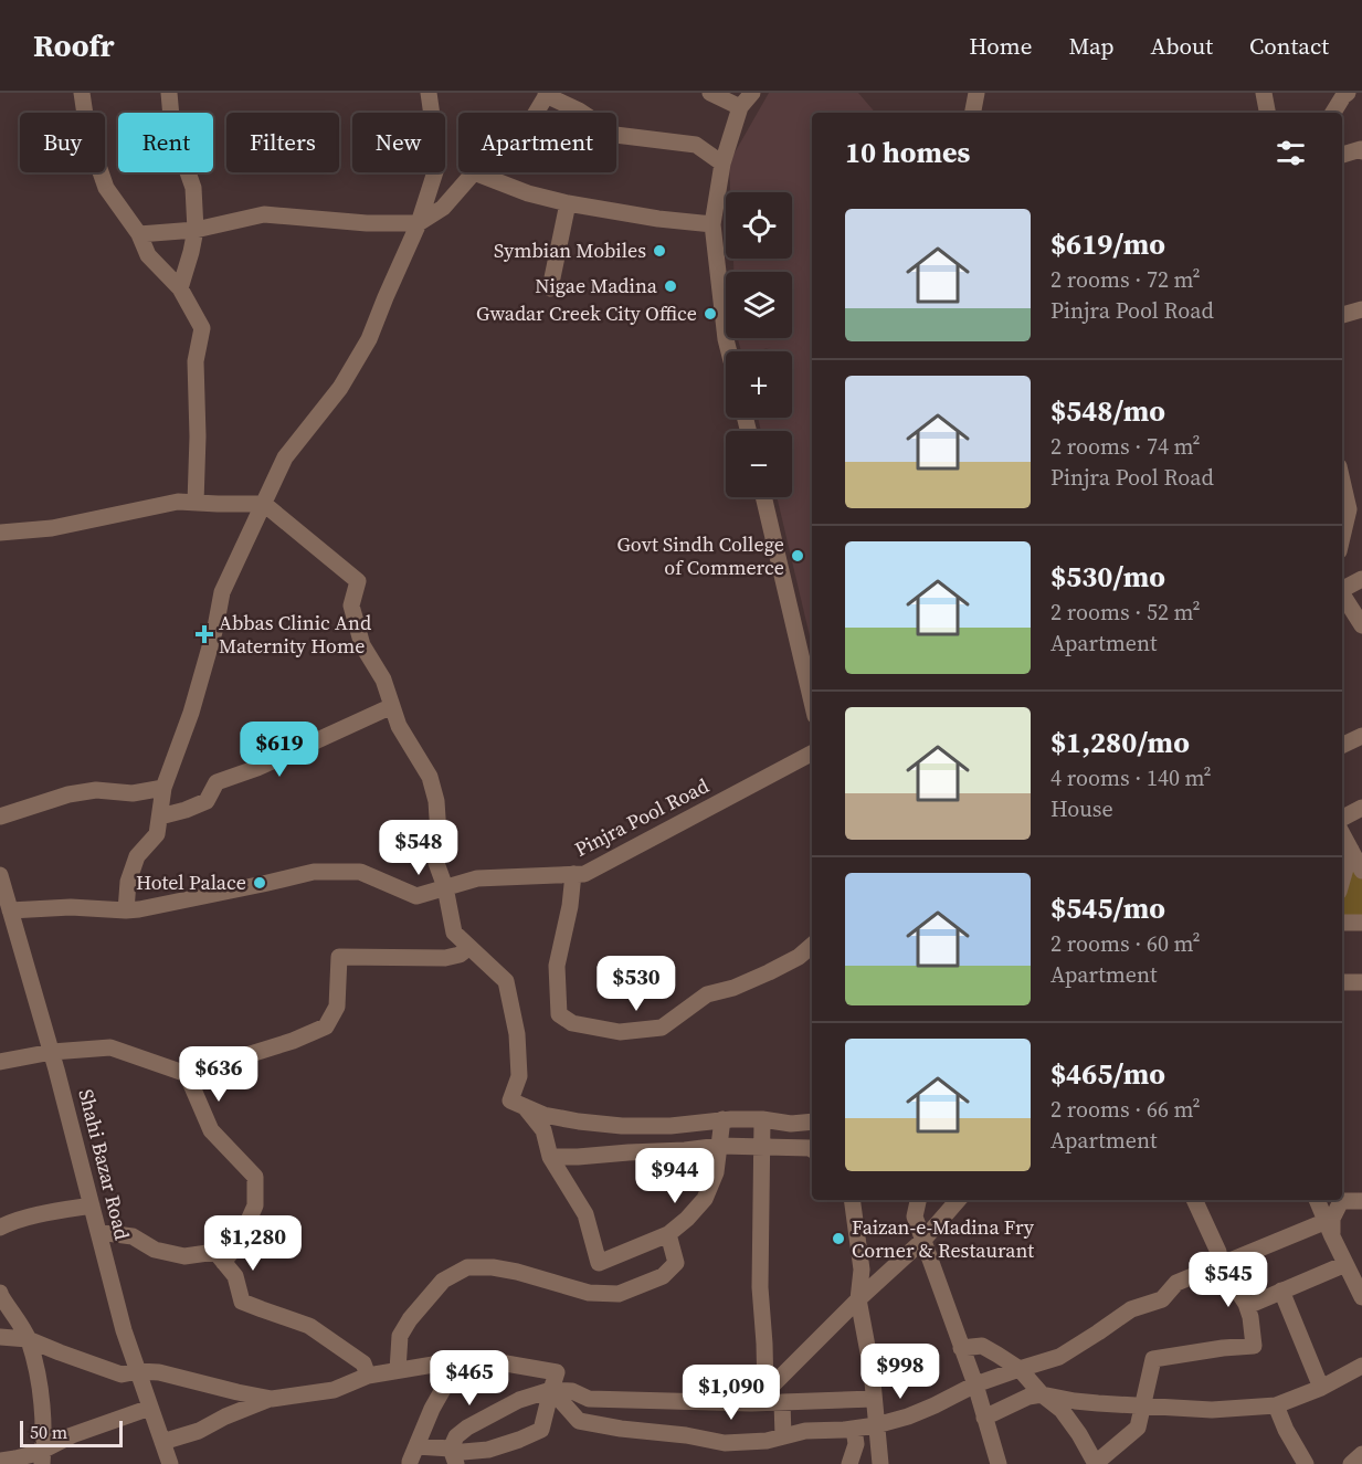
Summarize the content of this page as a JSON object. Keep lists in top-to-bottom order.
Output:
{
  "streets": {
    "street": ["Pinjra Pool Road", "Shahi Bazar Road"]
  },
  "crossings": [
    ["Pinjra Pool Road", "Shahi Bazar Road"]
  ],
  "places": {
    "other": [
      "Symbian Mobiles",
      "Nigae Madina",
      "Gwadar Creek City Office",
      "Govt Sindh College of Commerce",
      "Hotel Palace",
      "Faizan-e-Madina Fry Corner & Restaurant"
    ],
    "health": ["Abbas Clinic And Maternity Home"]
  },
  "scale_bar": "50 m",
  "page": {
    "header": "Roofr",
    "nav": [
      "Home",
      "Map",
      "About",
      "Contact"
    ],
    "chip": [
      "Buy",
      "Rent",
      "Filters",
      "New",
      "Apartment"
    ],
    "heading": "10 homes",
    "map_buttons": ["+", "−"],
    "list": [
      {
        "name": "$619/mo",
        "note": "2 rooms · 72 m² · Pinjra Pool Road"
      },
      {
        "name": "$548/mo",
        "note": "2 rooms · 74 m² · Pinjra Pool Road"
      },
      {
        "name": "$530/mo",
        "note": "2 rooms · 52 m² · Apartment"
      },
      {
        "name": "$1,280/mo",
        "note": "4 rooms · 140 m² · House"
      },
      {
        "name": "$545/mo",
        "note": "2 rooms · 60 m² · Apartment"
      },
      {
        "name": "$465/mo",
        "note": "2 rooms · 66 m² · Apartment"
      }
    ],
    "price": [
      "$619",
      "$548",
      "$530",
      "$636",
      "$944",
      "$1,280",
      "$545",
      "$998",
      "$465",
      "$1,090"
    ],
    "scale": "50 m"
  }
}
